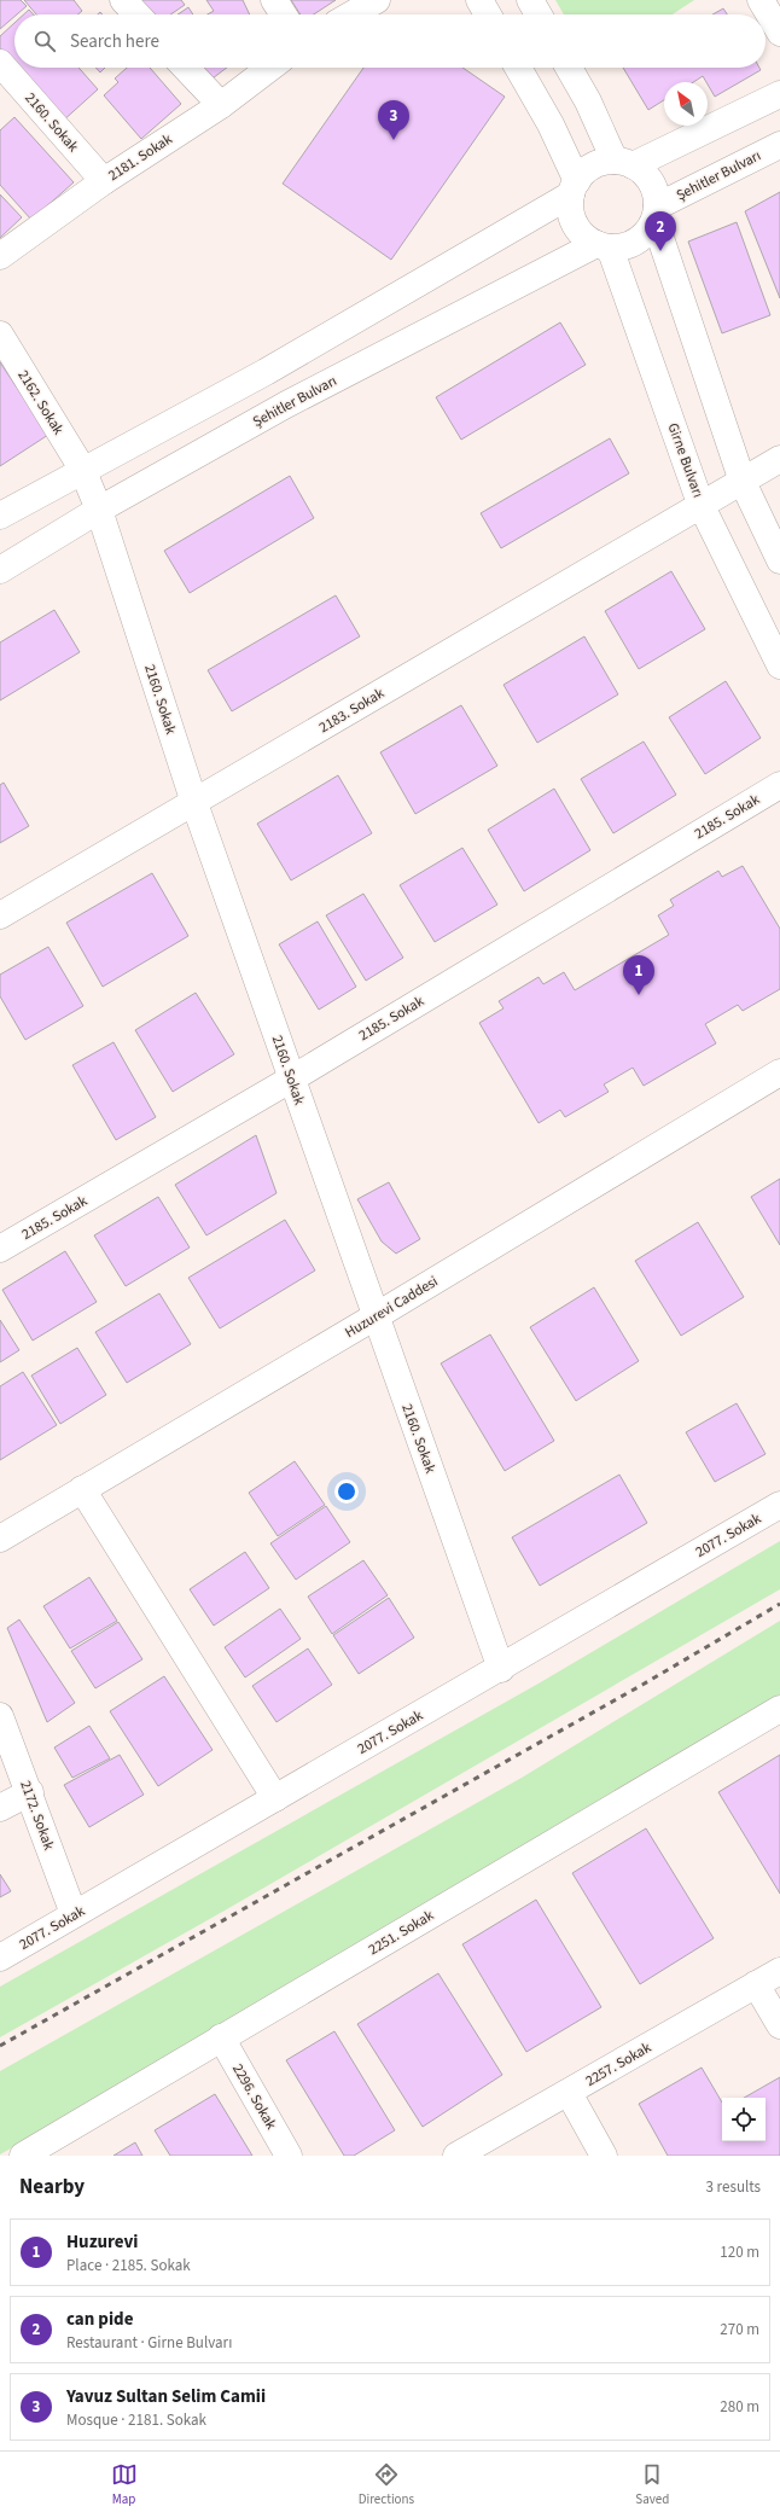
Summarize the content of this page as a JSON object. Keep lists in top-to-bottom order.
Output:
{
  "streets": {
    "street": [
      "2160. Sokak",
      "2181. Sokak",
      "Şehitler Bulvarı",
      "2162. Sokak",
      "Girne Bulvarı",
      "2183. Sokak",
      "2185. Sokak",
      "Huzurevi Caddesi",
      "2077. Sokak",
      "2172. Sokak",
      "2251. Sokak",
      "2257. Sokak",
      "2296. Sokak"
    ]
  },
  "crossings": [
    ["2160. Sokak", "2181. Sokak"],
    ["2160. Sokak", "Şehitler Bulvarı"],
    ["2160. Sokak", "2162. Sokak"],
    ["2160. Sokak", "2183. Sokak"],
    ["2160. Sokak", "2185. Sokak"],
    ["2160. Sokak", "Huzurevi Caddesi"],
    ["2160. Sokak", "2077. Sokak"],
    ["Şehitler Bulvarı", "Girne Bulvarı"],
    ["Girne Bulvarı", "2183. Sokak"],
    ["2077. Sokak", "2172. Sokak"],
    ["2251. Sokak", "2296. Sokak"]
  ],
  "north": "top left",
  "page": {
    "search": "Search here",
    "pins": ["3", "2", "1"],
    "heading": ["Nearby", "3 results"],
    "list": [
      {
        "mark": "1",
        "name": "Huzurevi",
        "note": "Place · 2185. Sokak",
        "value": "120 m"
      },
      {
        "mark": "2",
        "name": "can pide",
        "note": "Restaurant · Girne Bulvarı",
        "value": "270 m"
      },
      {
        "mark": "3",
        "name": "Yavuz Sultan Selim Camii",
        "note": "Mosque · 2181. Sokak",
        "value": "280 m"
      }
    ],
    "nav": ["Map", "Directions", "Saved"]
  }
}
